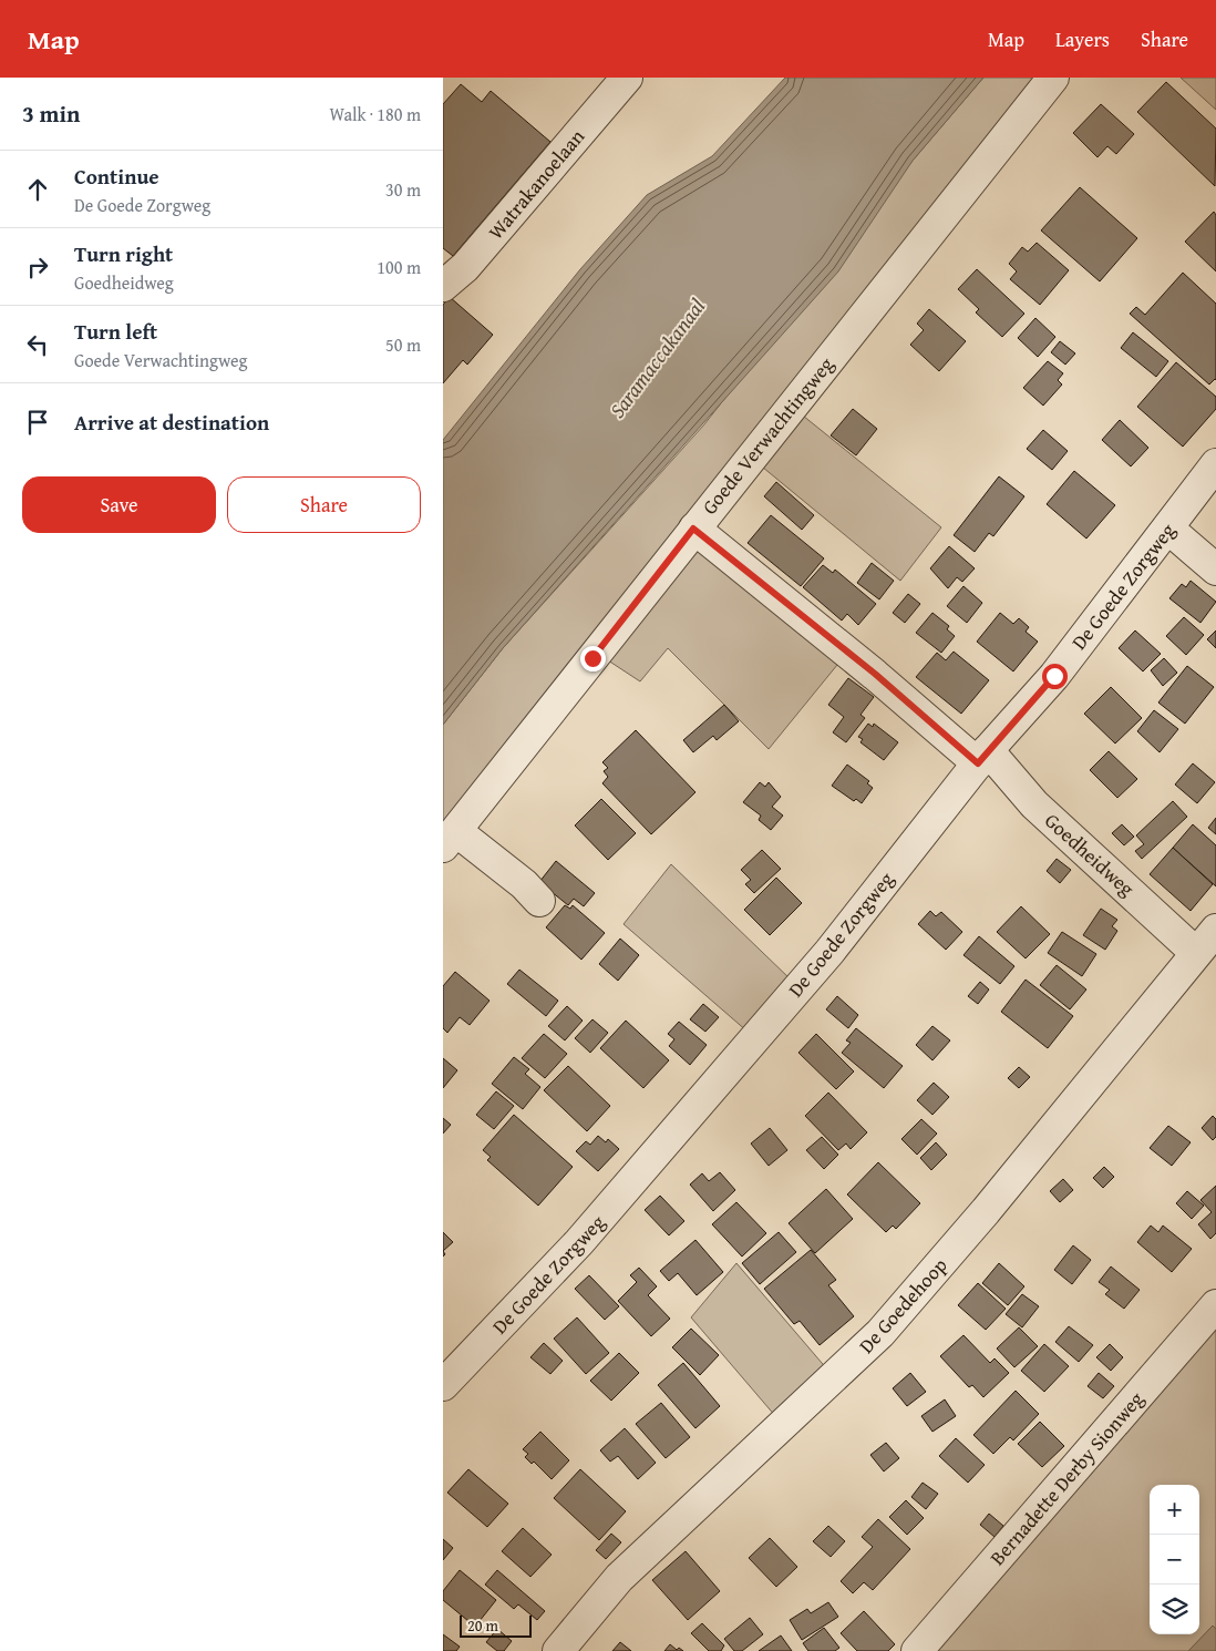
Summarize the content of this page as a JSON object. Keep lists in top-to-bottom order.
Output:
{
  "streets": {
    "street": [
      "Watrakanoelaan",
      "Goede Verwachtingweg",
      "De Goede Zorgweg",
      "Goedheidweg",
      "De Goedehoop",
      "Bernadette Derby Sionweg"
    ]
  },
  "crossings": [
    ["Goede Verwachtingweg", "Goedheidweg"],
    ["De Goede Zorgweg", "Goedheidweg"],
    ["Goedheidweg", "De Goedehoop"]
  ],
  "water": ["Saramaccakanaal"],
  "scale_bar": "20 m",
  "page": {
    "header": "Map",
    "nav": ["Map", "Layers", "Share"],
    "heading": ["3 min", "Walk · 180 m"],
    "list": [
      ["Continue", "De Goede Zorgweg", "30 m"],
      ["Turn right", "Goedheidweg", "100 m"],
      ["Turn left", "Goede Verwachtingweg", "50 m"],
      "Arrive at destination"
    ],
    "buttons": ["Save", "Share"],
    "map_buttons": ["+", "−"],
    "scale": "20 m"
  }
}
